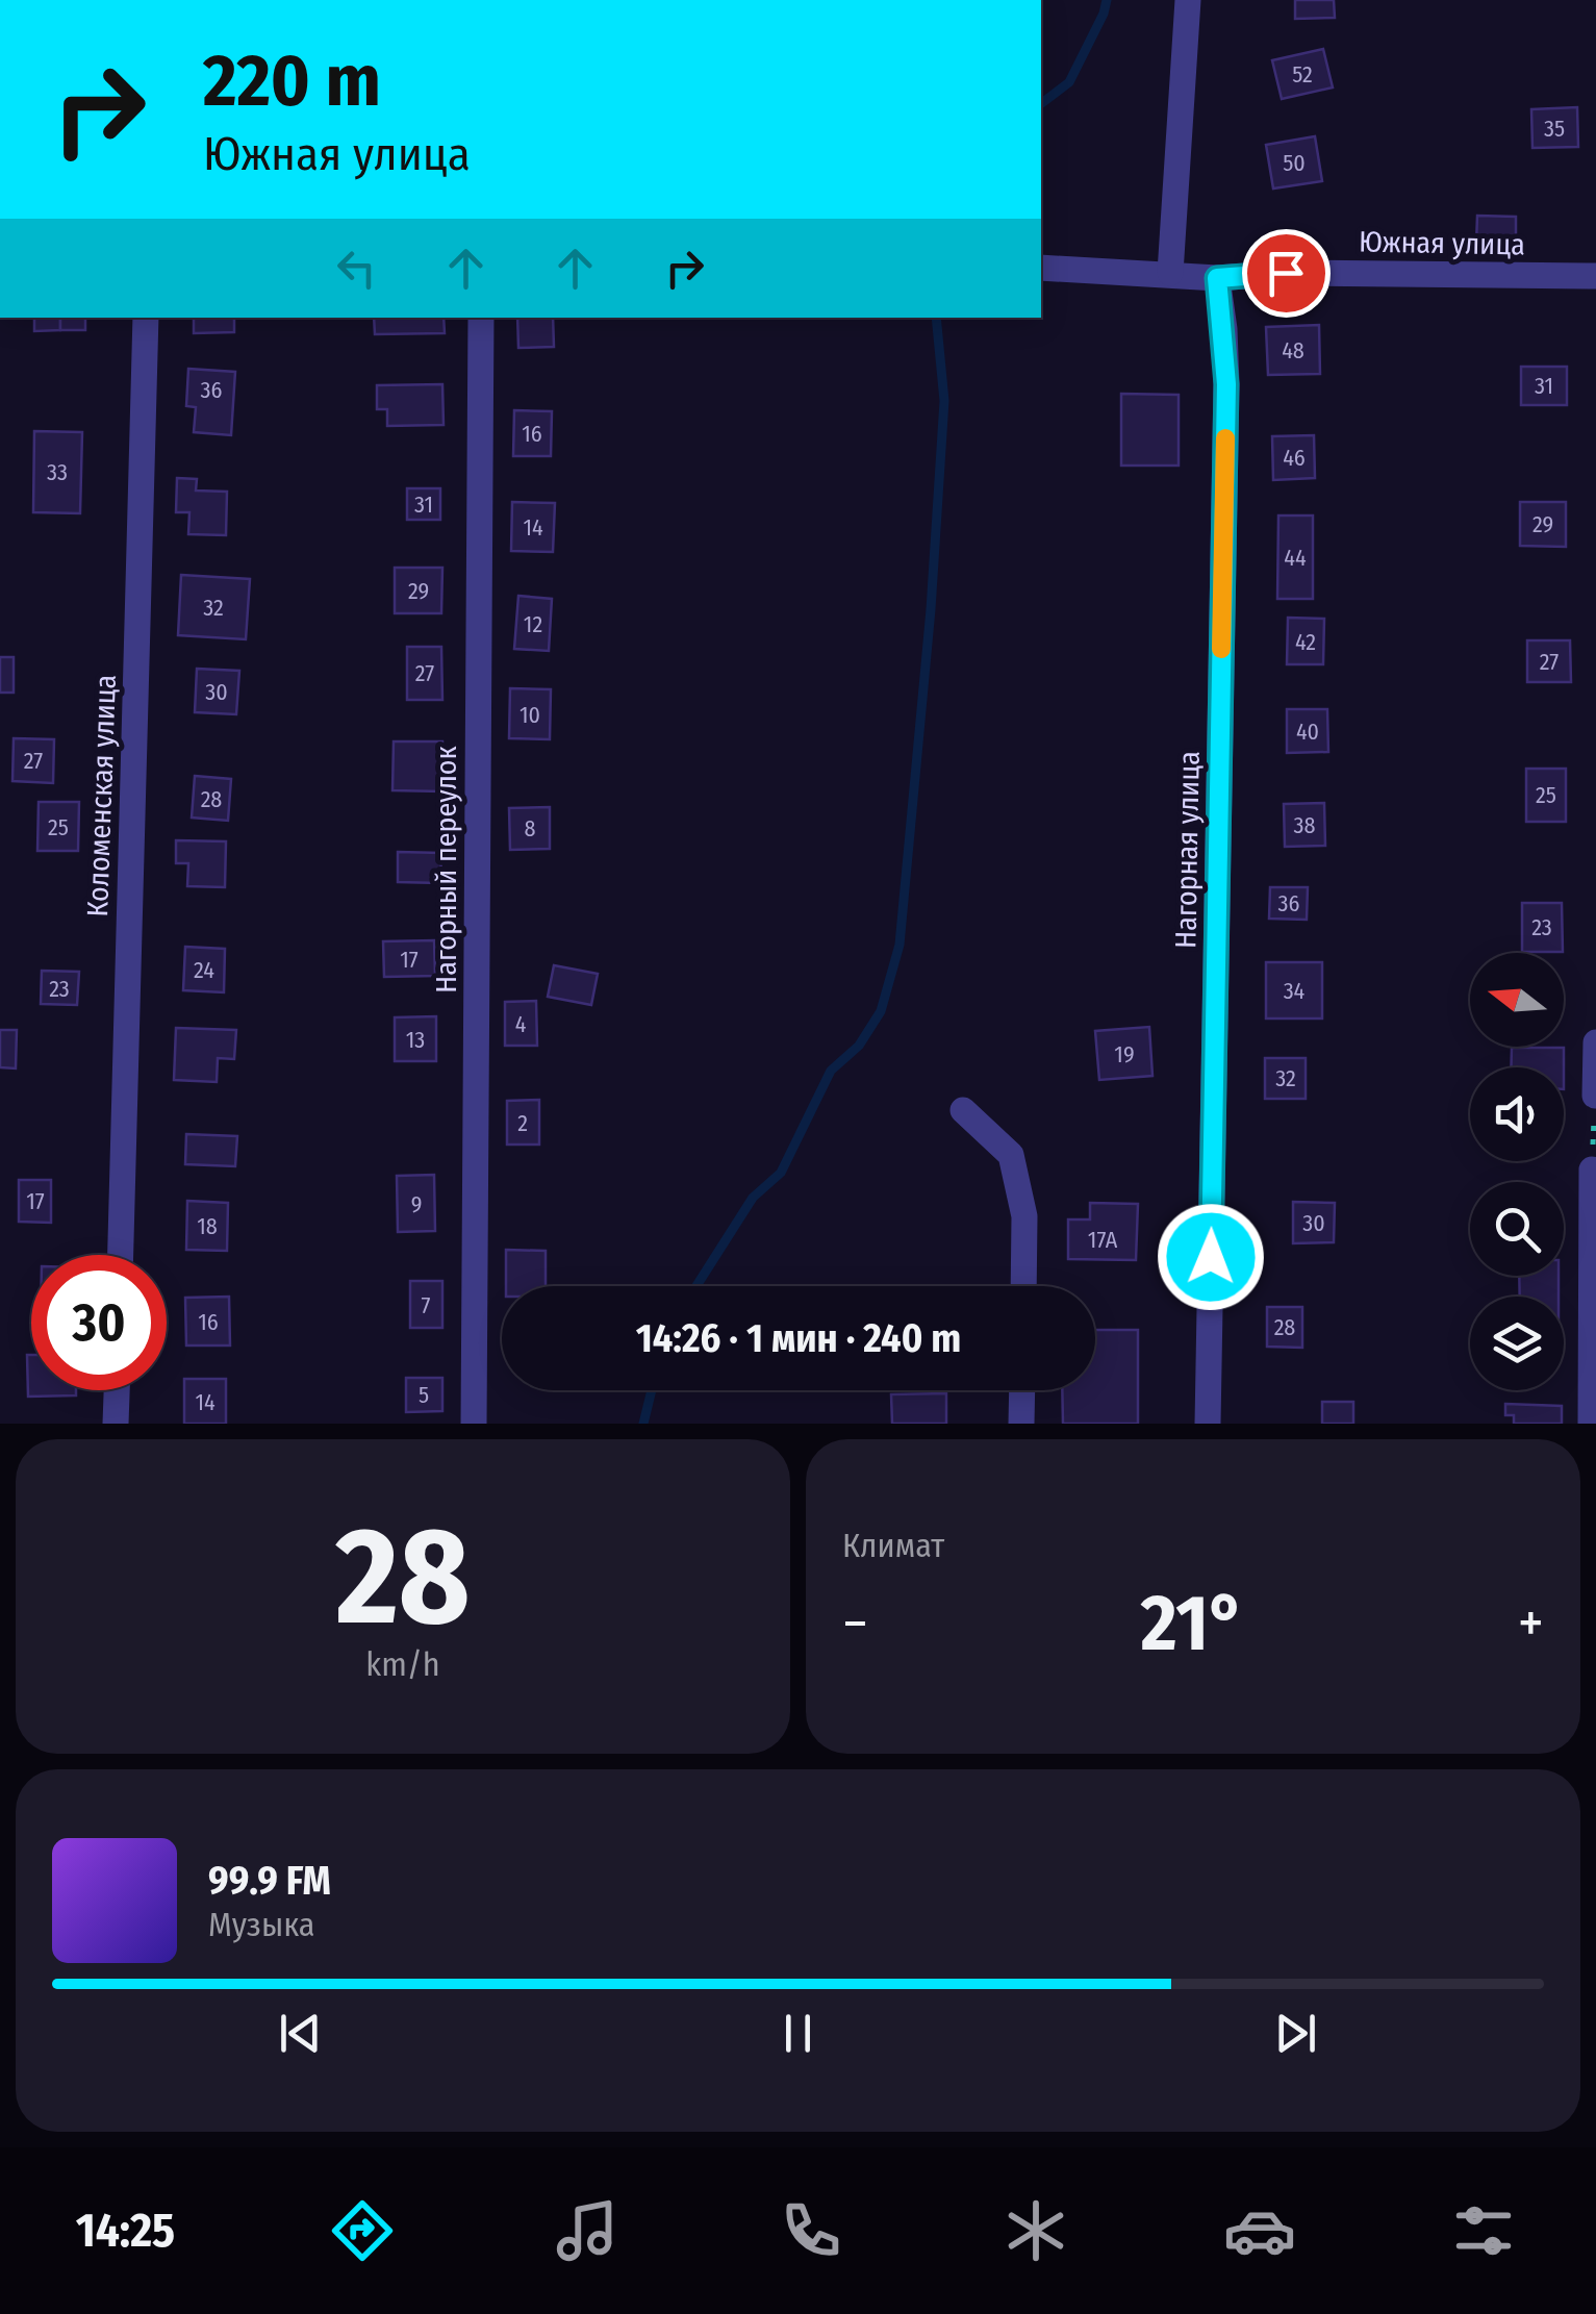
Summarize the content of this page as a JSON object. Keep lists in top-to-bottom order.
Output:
{
  "streets": {
    "street": [
      "Южная улица",
      "Коломенская улица",
      "Нагорная улица",
      "Нагорный переулок"
    ]
  },
  "crossings": [
    ["Южная улица", "Нагорная улица"]
  ],
  "house_numbers": [
    "52",
    "35",
    "50",
    "48",
    "31",
    "36",
    "16",
    "46",
    "33",
    "31",
    "29",
    "14",
    "44",
    "29",
    "32",
    "12",
    "42",
    "27",
    "27",
    "30",
    "10",
    "40",
    "27",
    "25",
    "28",
    "38",
    "25",
    "8",
    "36",
    "23",
    "17",
    "24",
    "23",
    "34",
    "4",
    "13",
    "19",
    "32",
    "2",
    "17",
    "9",
    "30",
    "18",
    "17А",
    "7",
    "16",
    "28",
    "5",
    "14"
  ],
  "north": "left",
  "page": {
    "turn": ["220 m", "Южная улица"],
    "limit": "30",
    "trip": "14:26 · 1 мин · 240 m",
    "tile": [
      ["28", "km/h"],
      "Климат"
    ],
    "heat": ["−", "21°", "+"],
    "song": ["99.9 FM", "Музыка"],
    "tabs": "14:25"
  }
}
